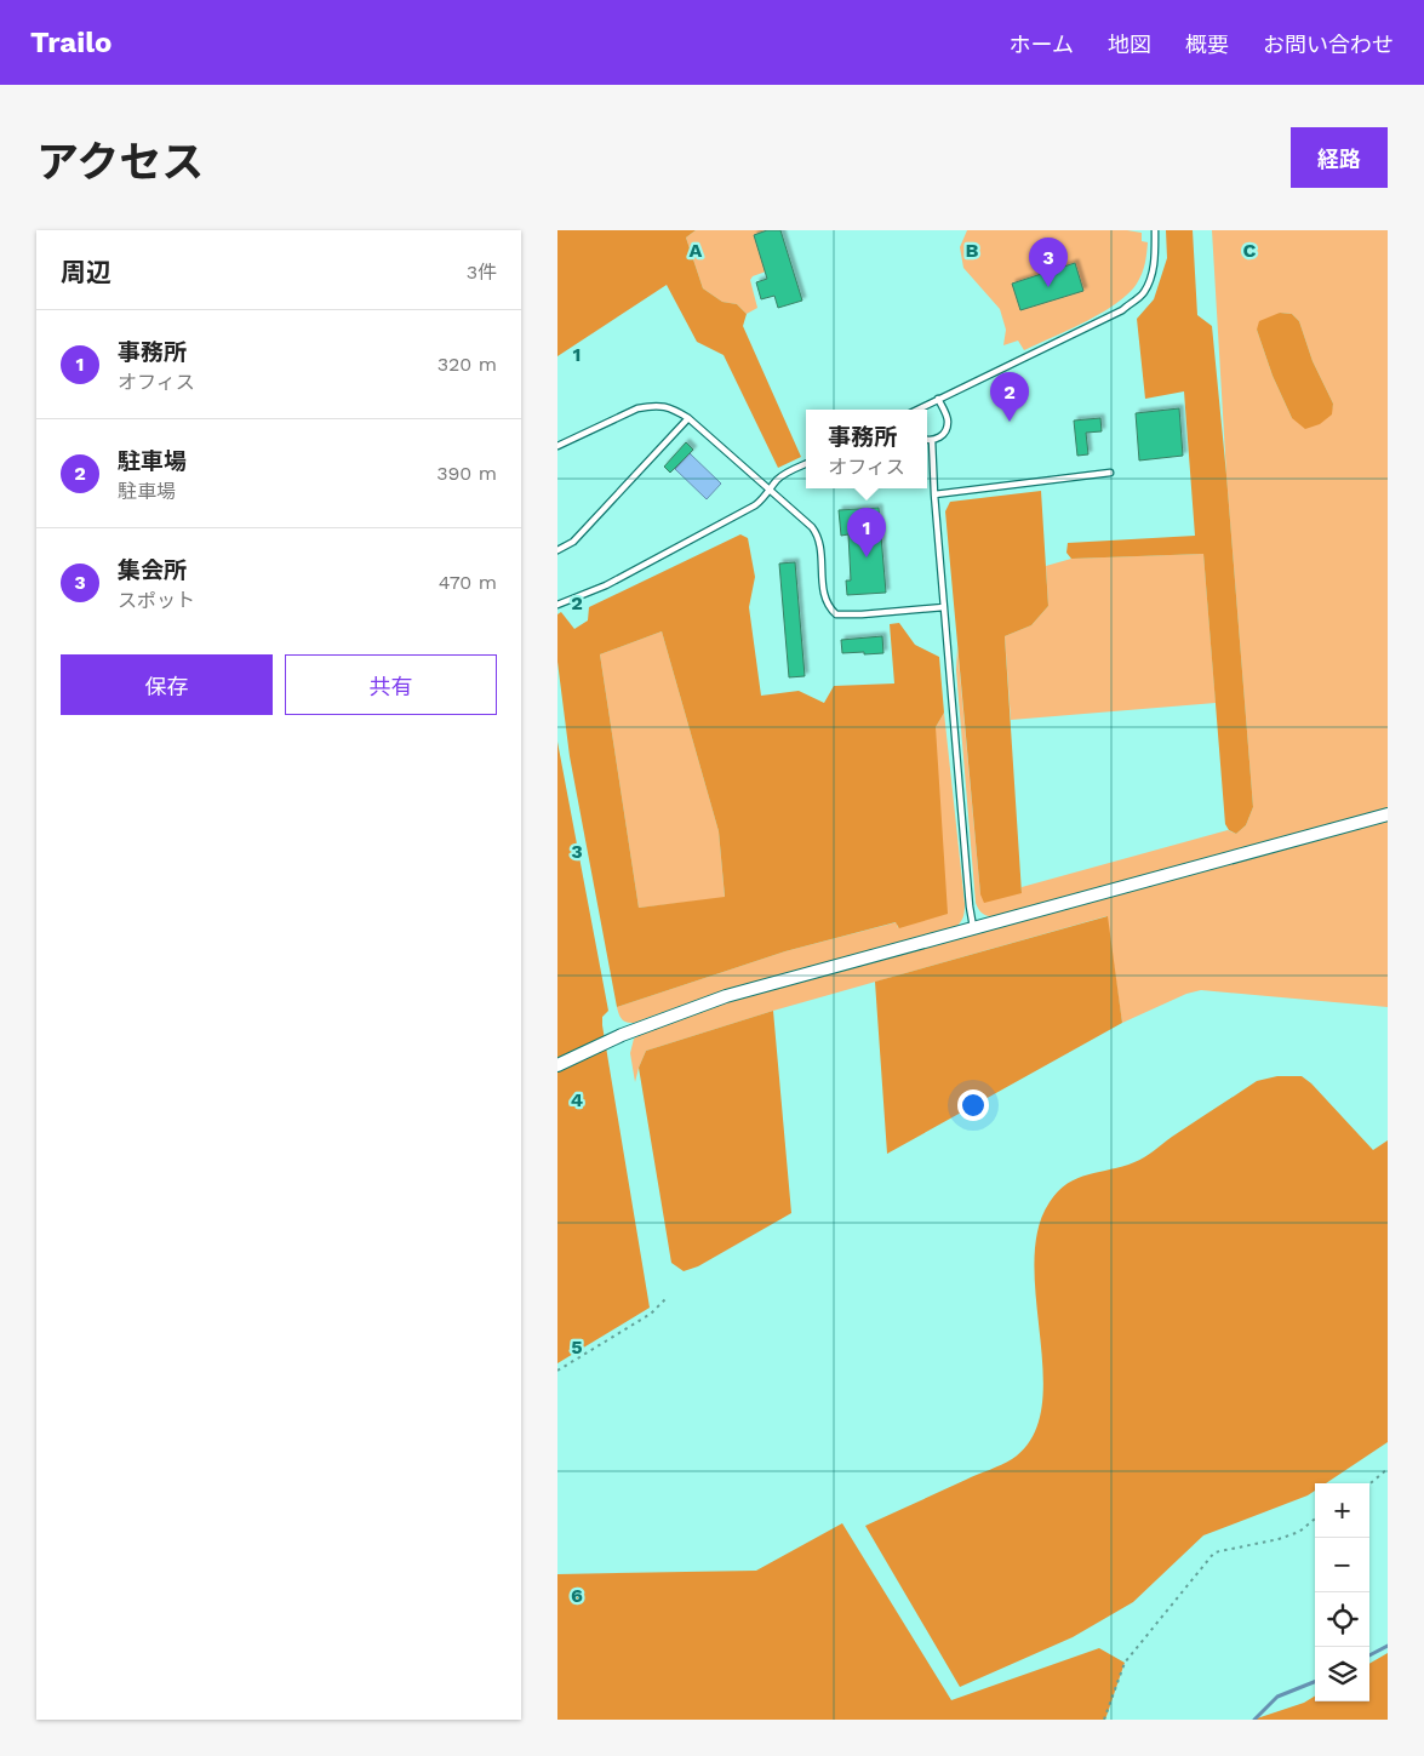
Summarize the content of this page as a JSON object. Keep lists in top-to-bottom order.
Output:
{
  "page": {
    "header": "Trailo",
    "nav": [
      "ホーム",
      "地図",
      "概要",
      "お問い合わせ"
    ],
    "title": "アクセス",
    "buttons": [
      "経路",
      ["保存", "共有"]
    ],
    "heading": ["周辺", "3件"],
    "pins": ["3", "2", "1"],
    "list": [
      {
        "mark": "1",
        "name": "事務所",
        "note": "オフィス",
        "value": "320 m"
      },
      {
        "mark": "2",
        "name": "駐車場",
        "note": "駐車場",
        "value": "390 m"
      },
      {
        "mark": "3",
        "name": "集会所",
        "note": "スポット",
        "value": "470 m"
      }
    ],
    "popup": ["事務所", "オフィス"],
    "map_buttons": ["+", "−"]
  },
  "grid": {
    "columns": ["A", "B", "C"],
    "rows": [
      "1",
      "2",
      "3",
      "4",
      "5",
      "6"
    ]
  }
}
